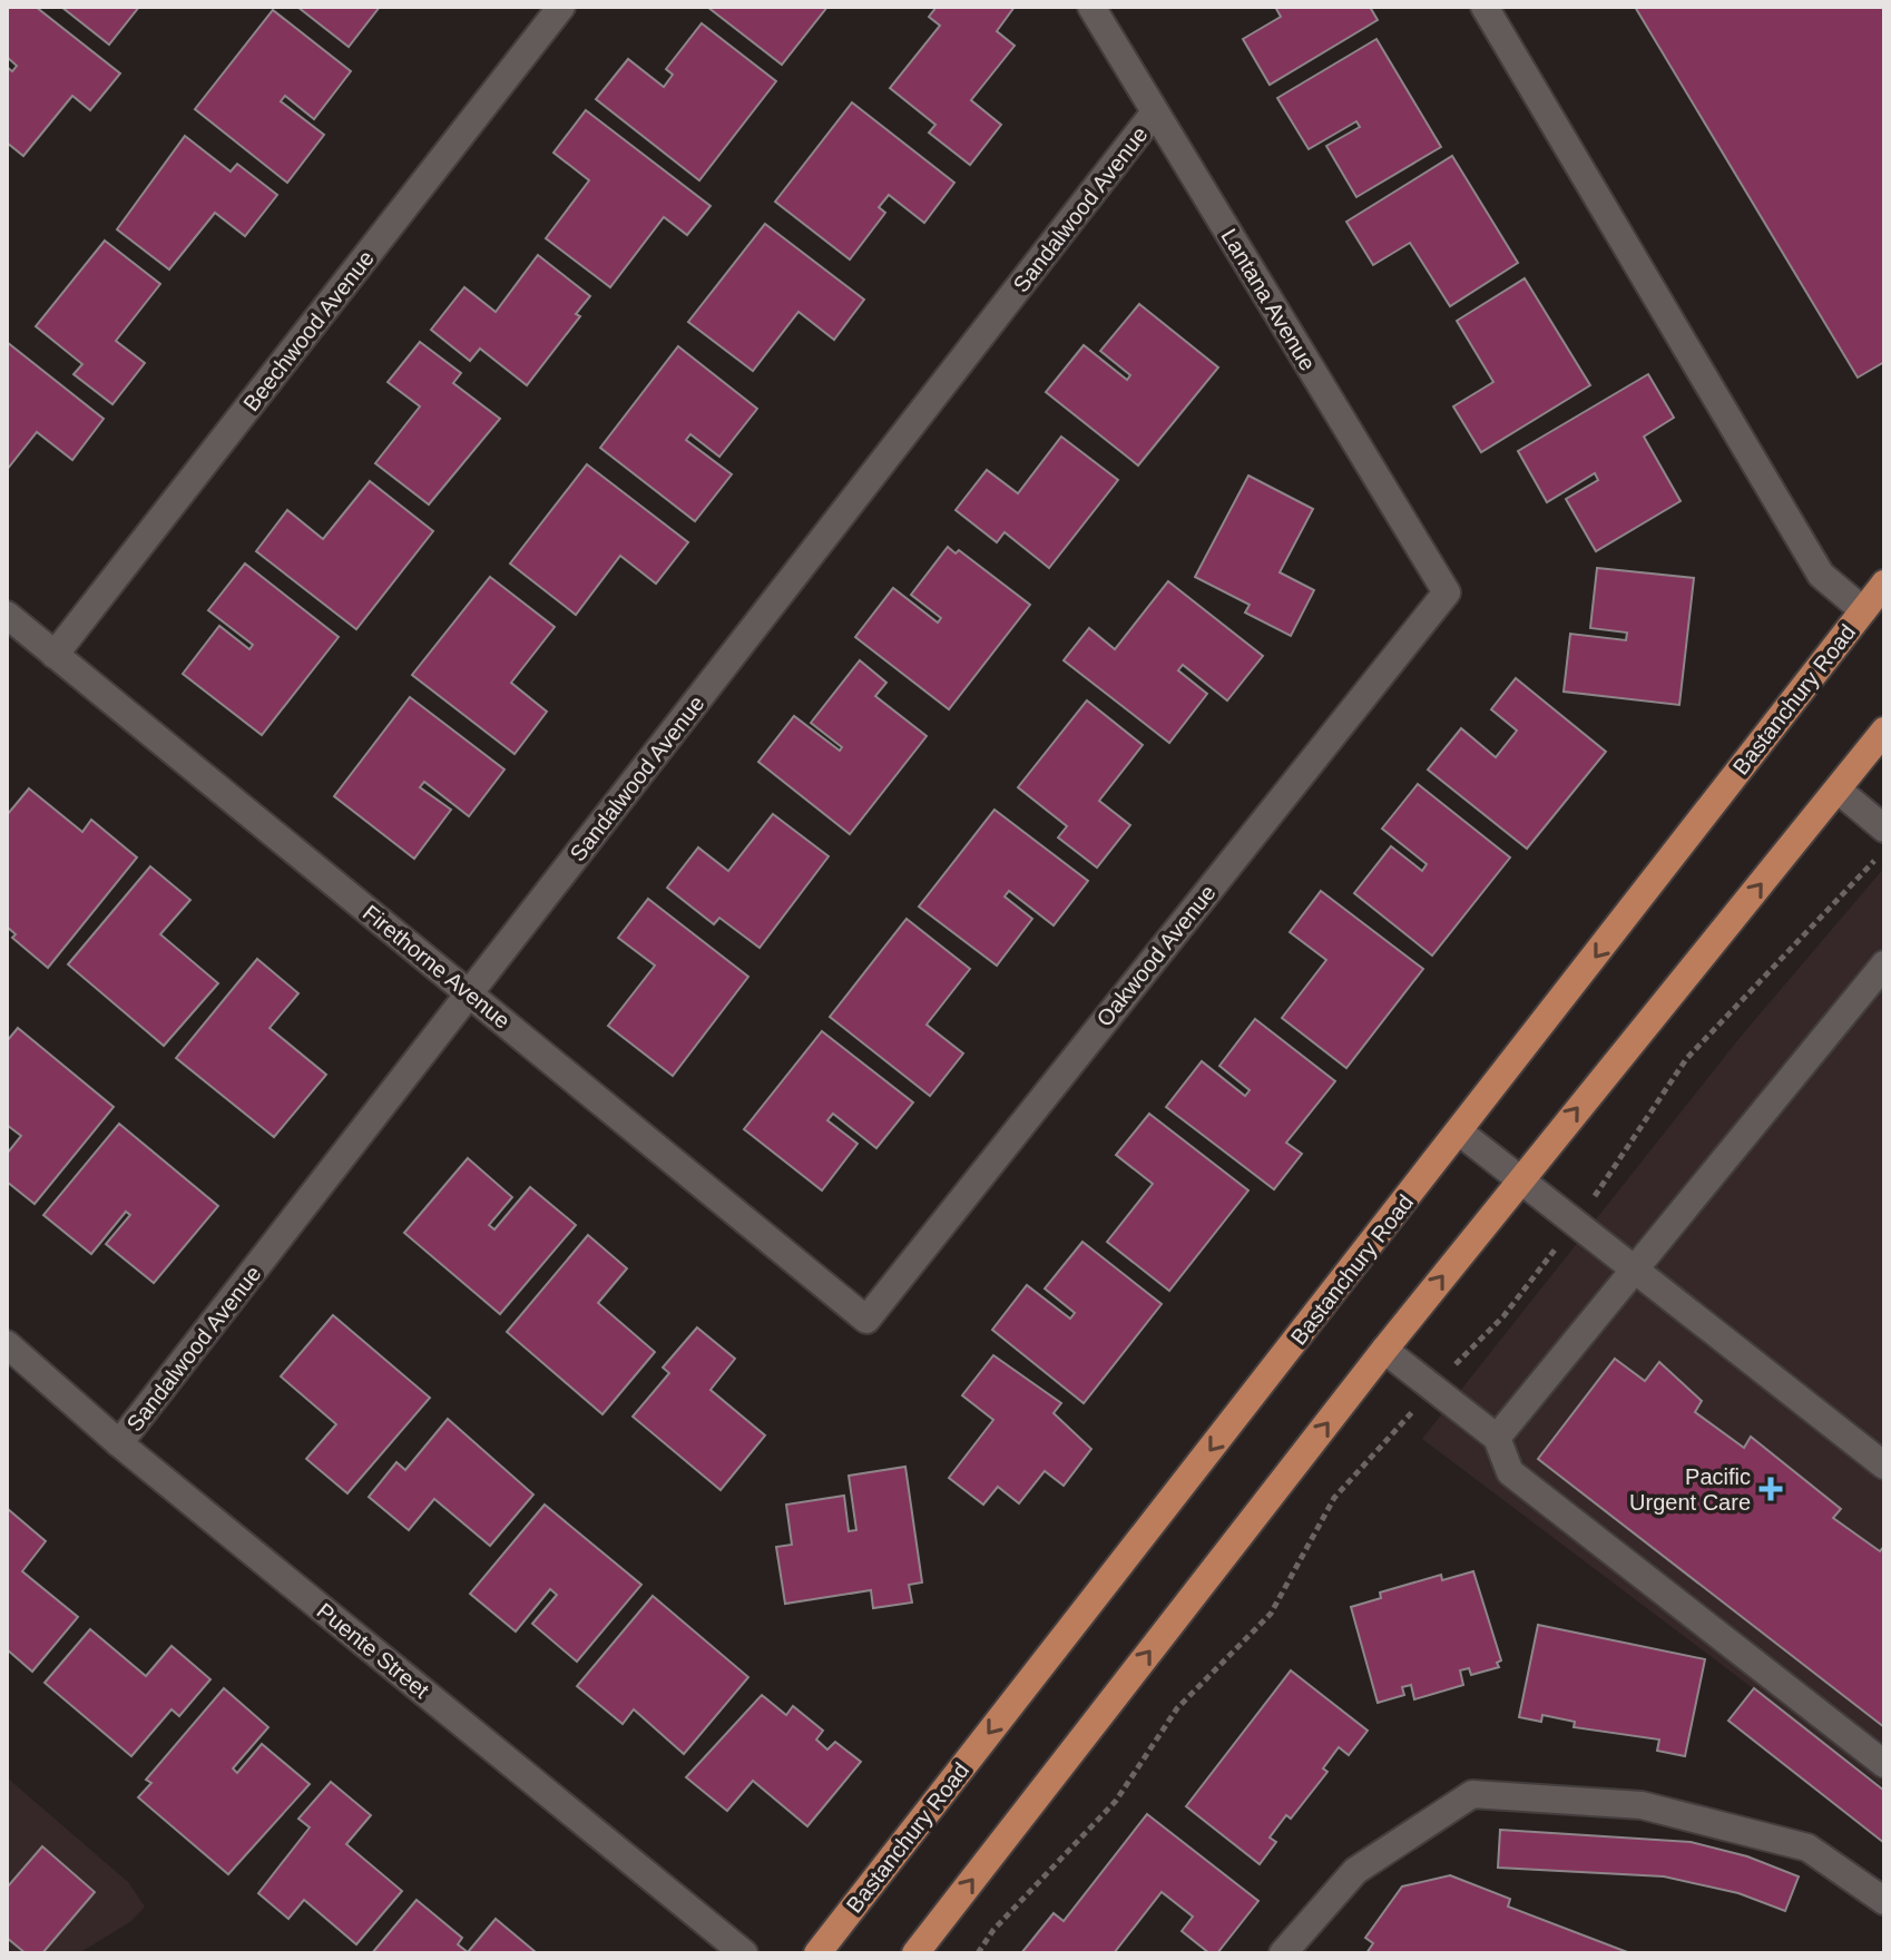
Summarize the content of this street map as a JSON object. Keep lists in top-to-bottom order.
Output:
{
  "streets": {
    "main road": ["Bastanchury Road"],
    "street": [
      "Sandalwood Avenue",
      "Lantana Avenue",
      "Beechwood Avenue",
      "Oakwood Avenue",
      "Firethorne Avenue",
      "Puente Street"
    ]
  },
  "crossings": [
    ["Sandalwood Avenue", "Lantana Avenue"],
    ["Sandalwood Avenue", "Firethorne Avenue"],
    ["Sandalwood Avenue", "Puente Street"],
    ["Lantana Avenue", "Oakwood Avenue"],
    ["Beechwood Avenue", "Firethorne Avenue"],
    ["Oakwood Avenue", "Firethorne Avenue"]
  ],
  "places": {
    "health": ["Pacific Urgent Care"]
  }
}
